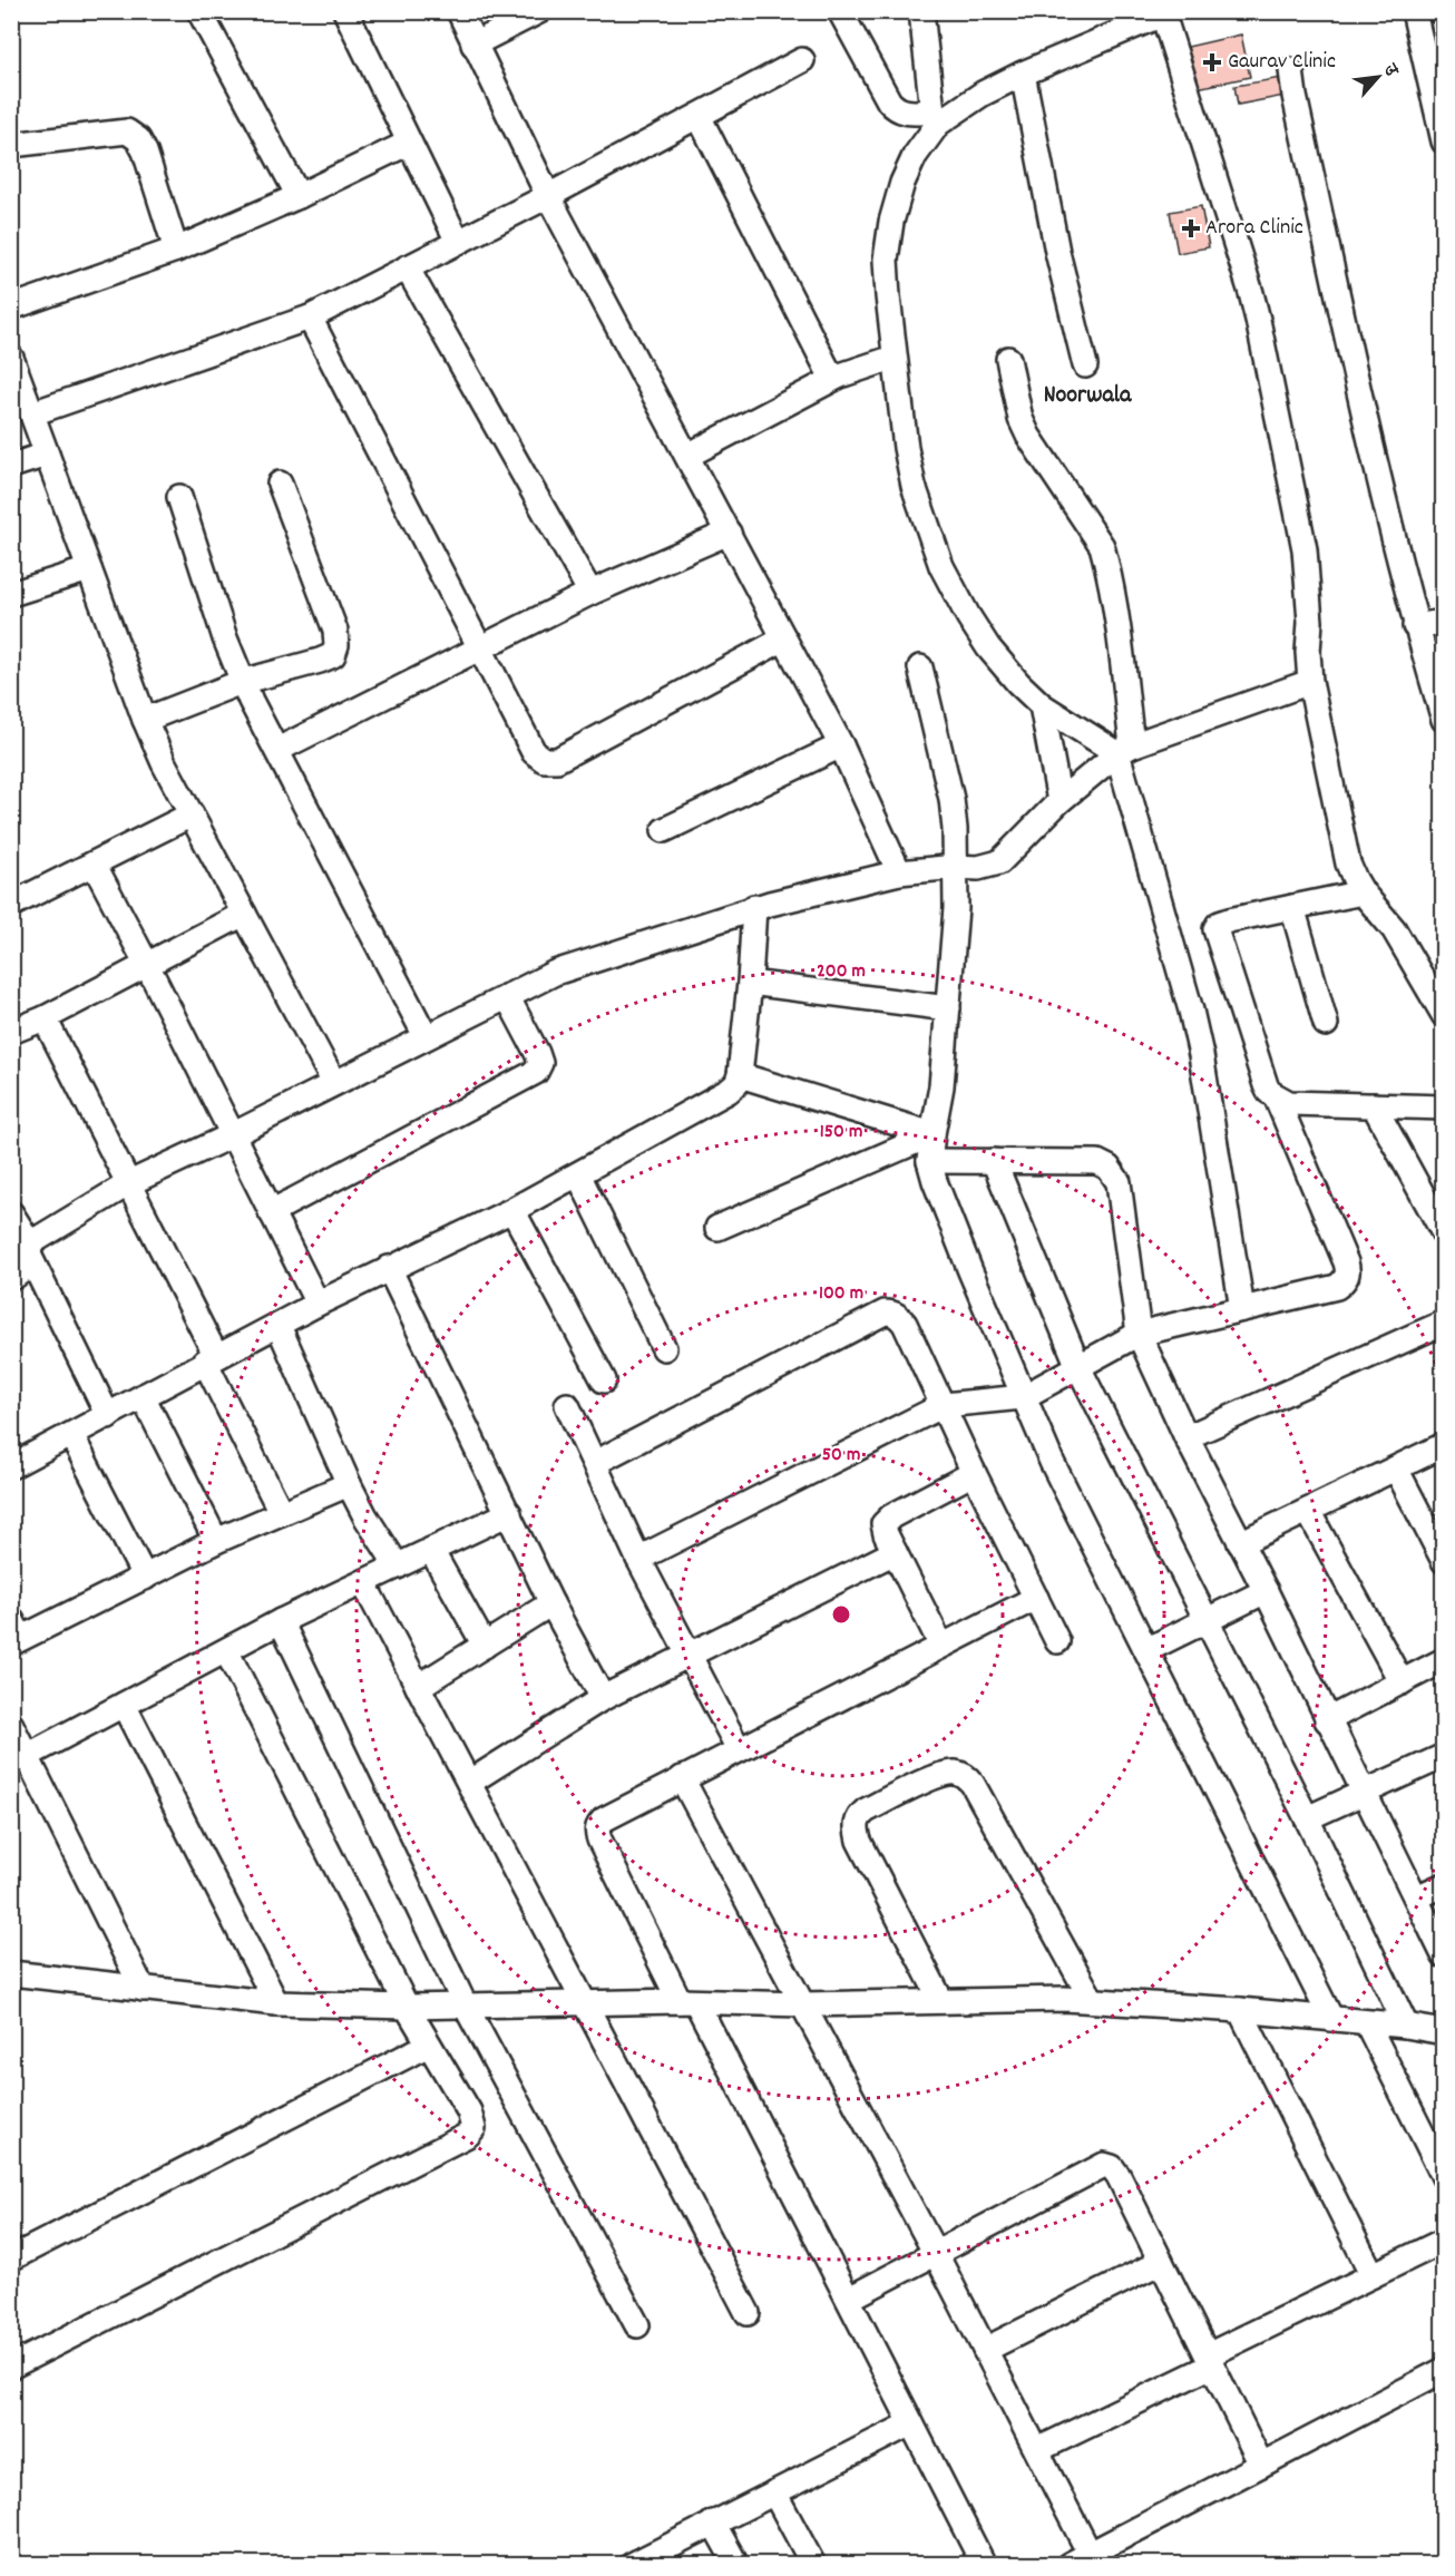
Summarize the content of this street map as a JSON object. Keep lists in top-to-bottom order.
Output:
{
  "districts": ["Noorwala"],
  "places": {
    "health": ["Gaurav Clinic", "Arora Clinic"]
  },
  "north": "top right",
  "rings": [
    "200 m",
    "150 m",
    "100 m",
    "50 m"
  ]
}
